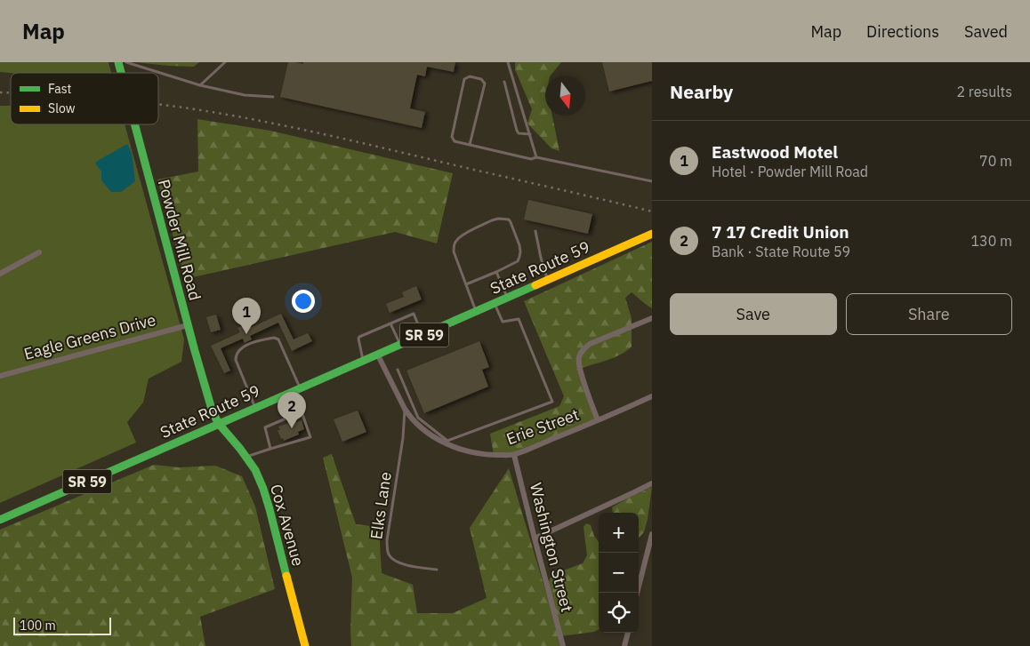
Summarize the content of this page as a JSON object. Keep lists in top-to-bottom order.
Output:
{
  "streets": {
    "main road": [
      "Powder Mill Road",
      "State Route 59",
      "SR 59",
      "Cox Avenue"
    ],
    "street": ["Eagle Greens Drive", "Erie Street", "Washington Street"],
    "lane": ["Elks Lane"]
  },
  "crossings": [
    ["Powder Mill Road", "State Route 59"],
    ["Powder Mill Road", "Eagle Greens Drive"],
    ["Powder Mill Road", "Cox Avenue"],
    ["State Route 59", "Erie Street"],
    ["State Route 59", "Cox Avenue"],
    ["Erie Street", "Elks Lane"],
    ["Erie Street", "Washington Street"]
  ],
  "legend": ["Fast", "Slow"],
  "scale_bar": "100 m",
  "north": "bottom",
  "page": {
    "header": "Map",
    "nav": ["Map", "Directions", "Saved"],
    "heading": ["Nearby", "2 results"],
    "list": [
      {
        "mark": "1",
        "name": "Eastwood Motel",
        "note": "Hotel · Powder Mill Road",
        "value": "70 m"
      },
      {
        "mark": "2",
        "name": "7 17 Credit Union",
        "note": "Bank · State Route 59",
        "value": "130 m"
      }
    ],
    "buttons": ["Save", "Share"],
    "pins": ["1", "2"],
    "map_buttons": ["+", "−"],
    "scale": "100 m"
  }
}
